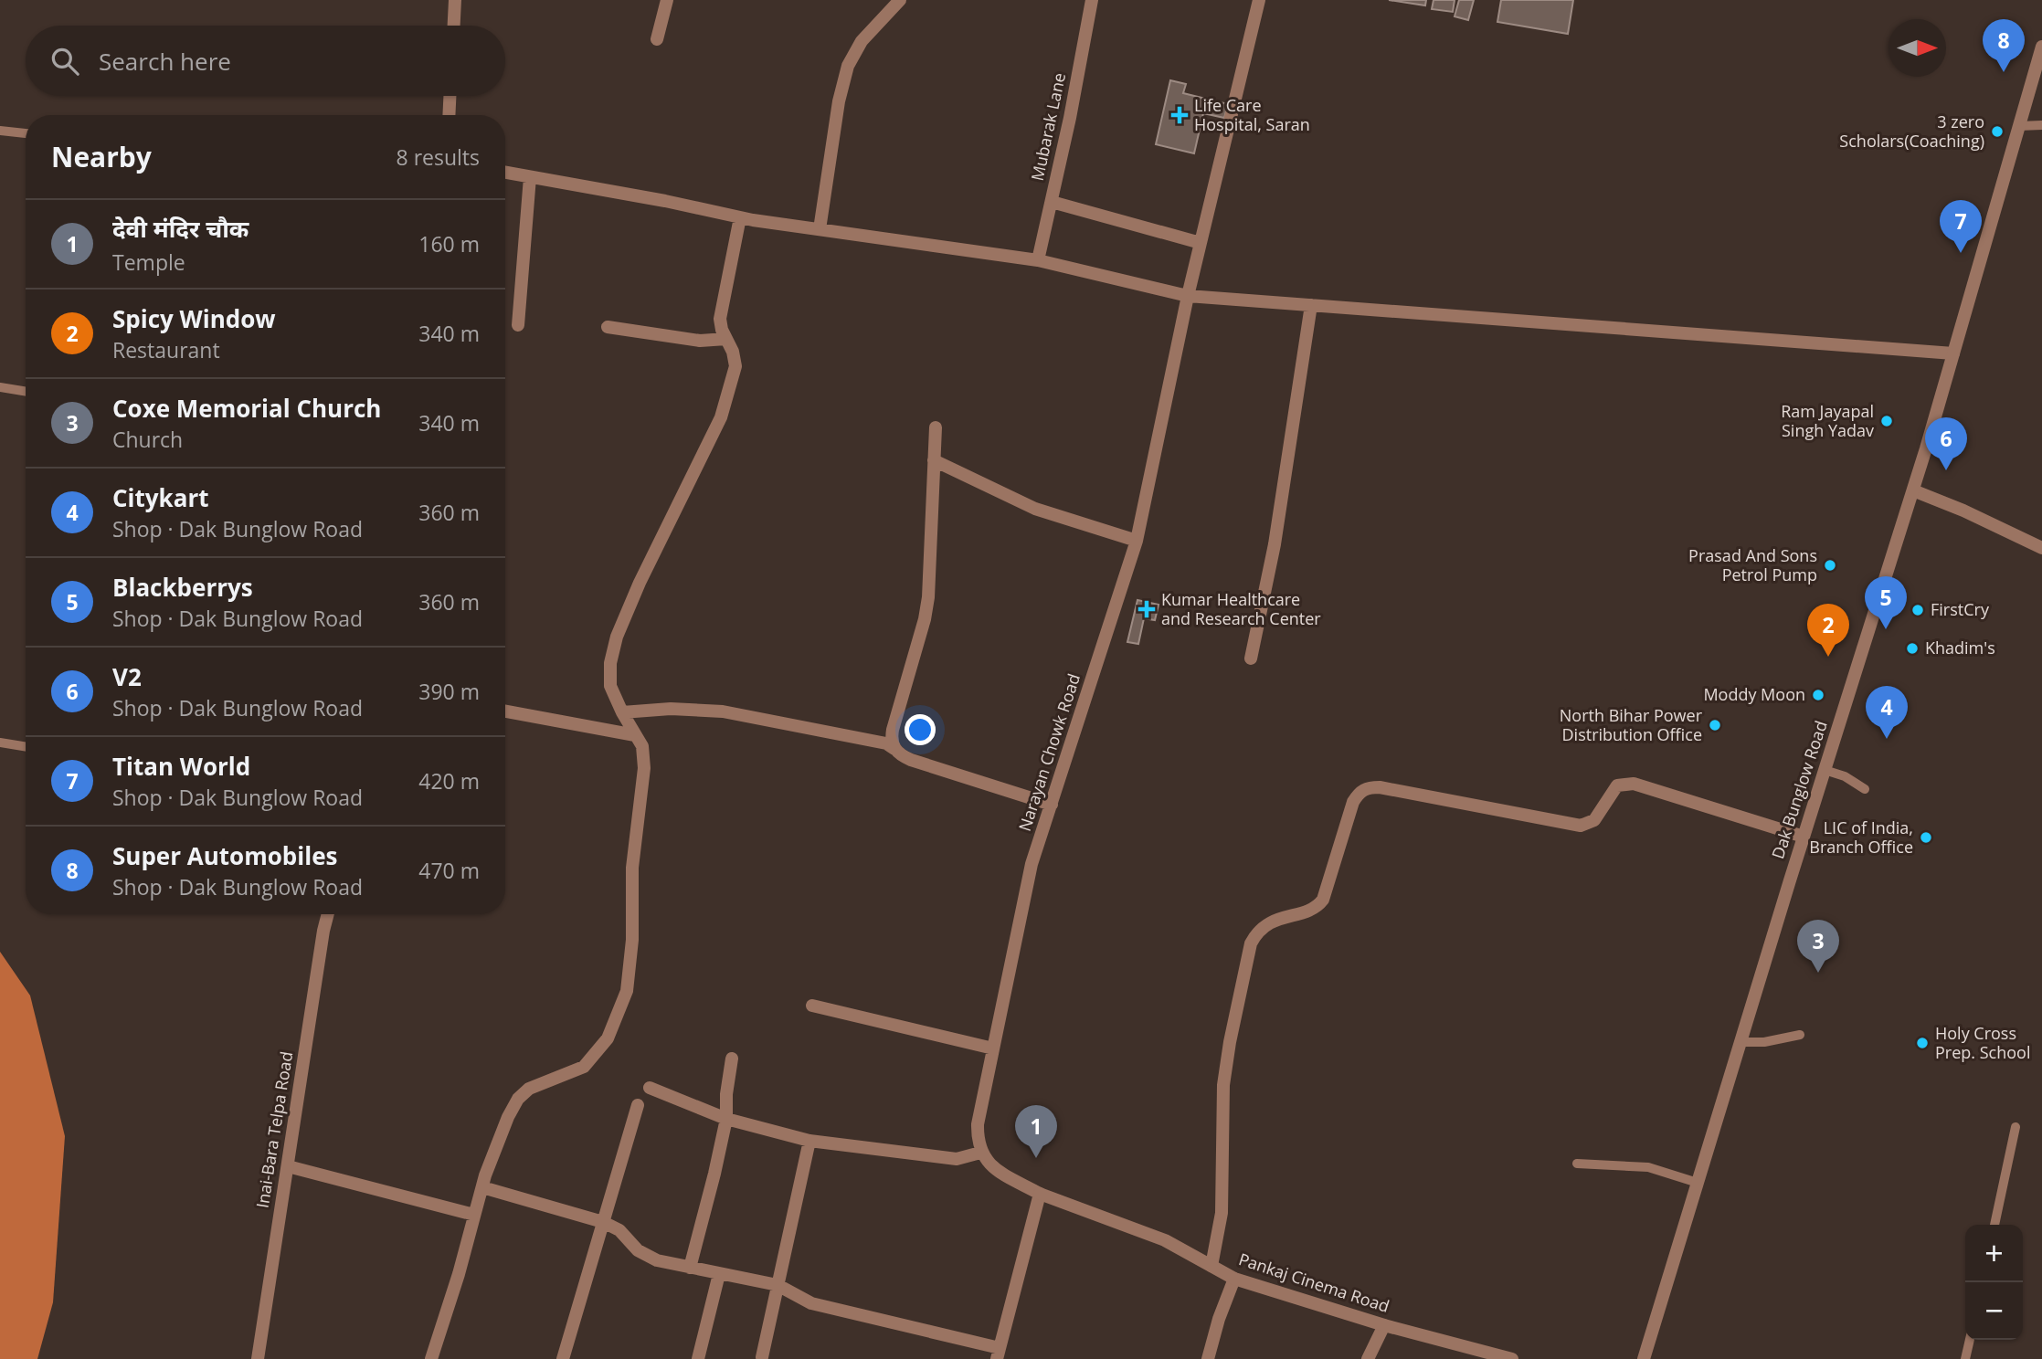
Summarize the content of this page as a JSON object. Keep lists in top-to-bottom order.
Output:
{
  "streets": {
    "street": [
      "Mubarak Lane",
      "Narayan Chowk Road",
      "Dak Bunglow Road",
      "Inai-Bara Telpa Road",
      "Pankaj Cinema Road"
    ]
  },
  "places": {
    "health": ["Life Care Hospital, Saran", "Kumar Healthcare and Research Center"],
    "other": [
      "3 zero Scholars(Coaching)",
      "Ram Jayapal Singh Yadav",
      "Prasad And Sons Petrol Pump",
      "FirstCry",
      "Khadim's",
      "Moddy Moon",
      "North Bihar Power Distribution Office",
      "LIC of India, Branch Office",
      "Holy Cross Prep. School"
    ]
  },
  "north": "right",
  "page": {
    "pins": [
      "8",
      "7",
      "6",
      "5",
      "2",
      "4",
      "3",
      "1"
    ],
    "search": "Search here",
    "heading": ["Nearby", "8 results"],
    "list": [
      {
        "mark": "1",
        "name": "देवी मंदिर चौक",
        "note": "Temple",
        "value": "160 m"
      },
      {
        "mark": "2",
        "name": "Spicy Window",
        "note": "Restaurant",
        "value": "340 m"
      },
      {
        "mark": "3",
        "name": "Coxe Memorial Church",
        "note": "Church",
        "value": "340 m"
      },
      {
        "mark": "4",
        "name": "Citykart",
        "note": "Shop · Dak Bunglow Road",
        "value": "360 m"
      },
      {
        "mark": "5",
        "name": "Blackberrys",
        "note": "Shop · Dak Bunglow Road",
        "value": "360 m"
      },
      {
        "mark": "6",
        "name": "V2",
        "note": "Shop · Dak Bunglow Road",
        "value": "390 m"
      },
      {
        "mark": "7",
        "name": "Titan World",
        "note": "Shop · Dak Bunglow Road",
        "value": "420 m"
      },
      {
        "mark": "8",
        "name": "Super Automobiles",
        "note": "Shop · Dak Bunglow Road",
        "value": "470 m"
      }
    ],
    "map_buttons": ["+", "−"]
  }
}
